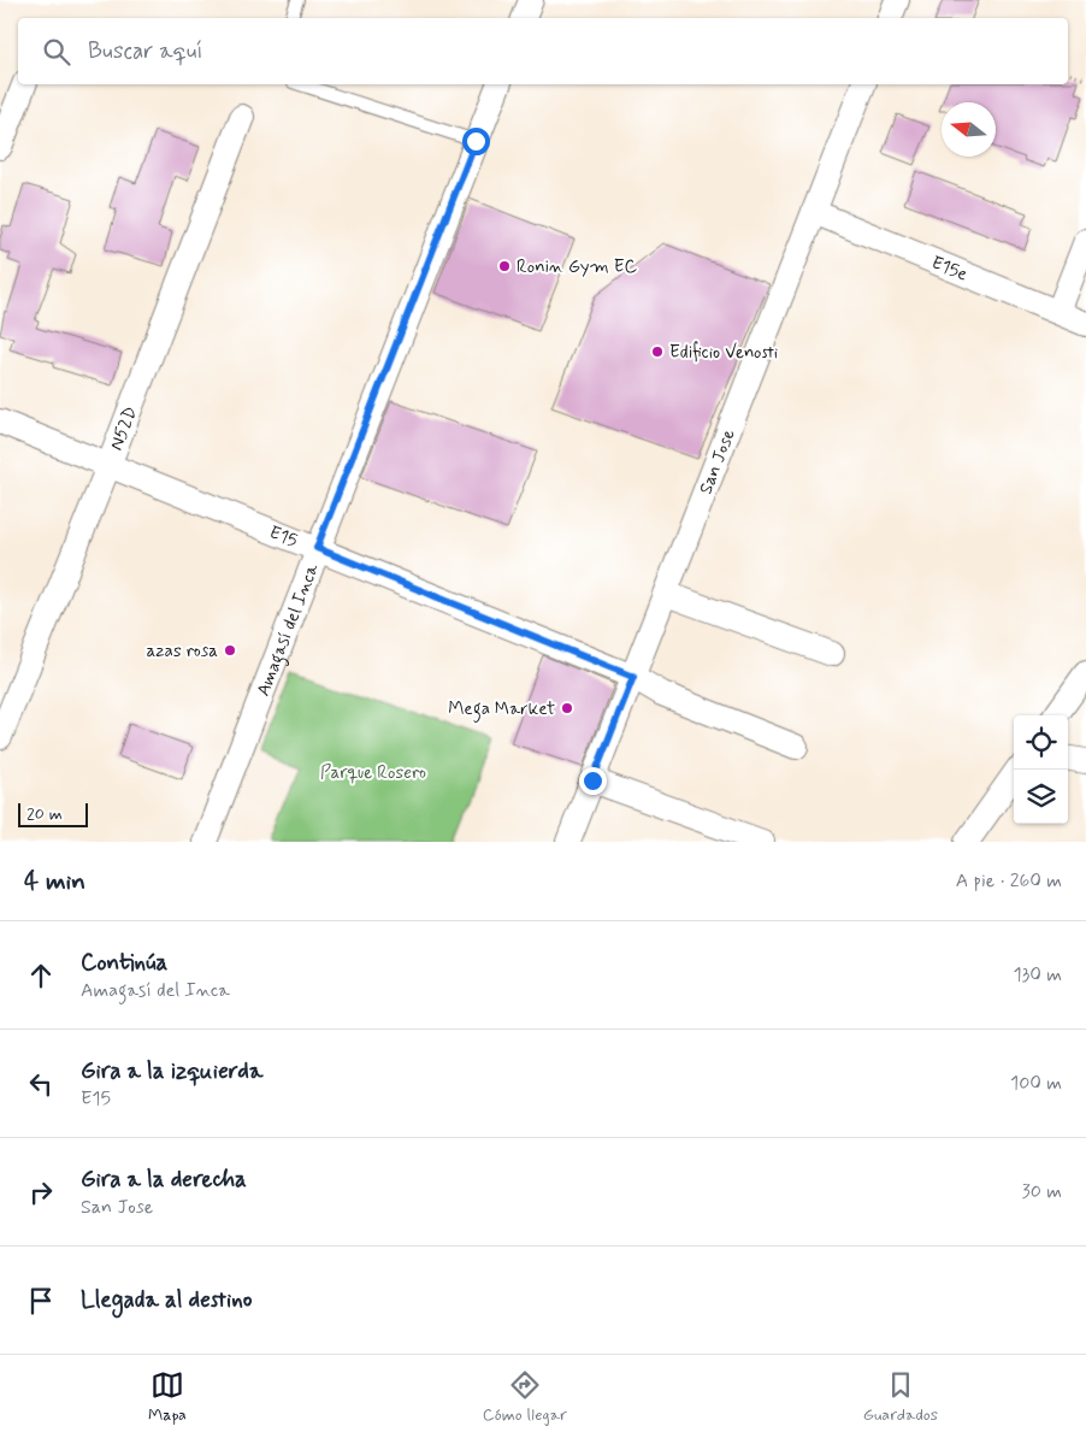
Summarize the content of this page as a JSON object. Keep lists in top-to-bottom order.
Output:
{
  "streets": {
    "street": [
      "E15e",
      "N52D",
      "San Jose",
      "E15",
      "Amagasí del Inca"
    ]
  },
  "crossings": [
    ["E15e", "San Jose"],
    ["N52D", "E15"],
    ["San Jose", "E15"],
    ["E15", "Amagasí del Inca"]
  ],
  "parks": ["Parque Rosero"],
  "places": [
    "Ronin Gym EC",
    "Edificio Venosti",
    "azas rosa",
    "Mega Market"
  ],
  "scale_bar": "20 m",
  "north": "left",
  "page": {
    "search": "Buscar aquí",
    "scale": "20 m",
    "heading": ["4 min", "A pie · 260 m"],
    "list": [
      ["Continúa", "Amagasí del Inca", "130 m"],
      ["Gira a la izquierda", "E15", "100 m"],
      ["Gira a la derecha", "San Jose", "30 m"],
      "Llegada al destino"
    ],
    "nav": ["Mapa", "Cómo llegar", "Guardados"]
  }
}
